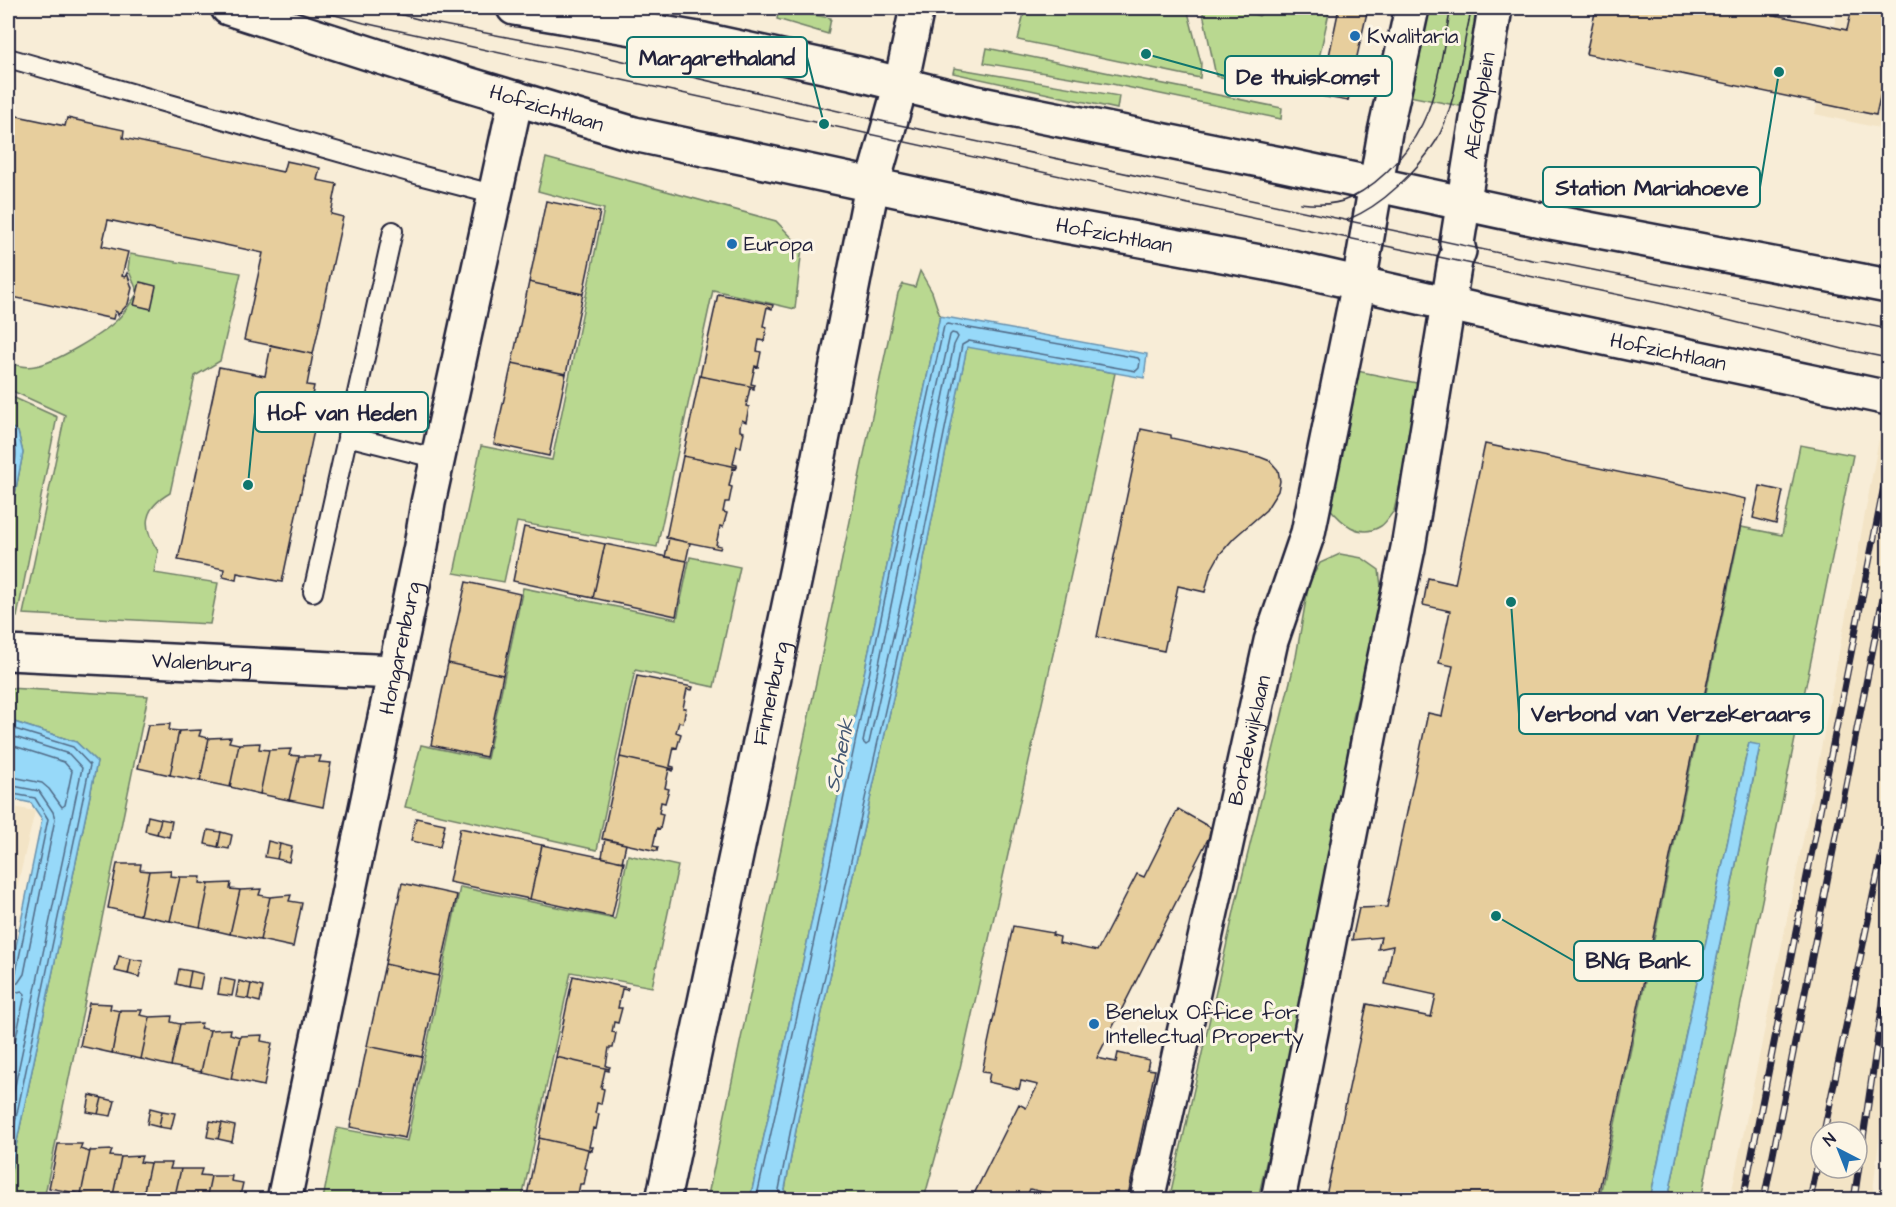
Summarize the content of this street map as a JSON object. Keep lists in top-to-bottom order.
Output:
{
  "streets": {
    "street": [
      "AEGONplein",
      "Hofzichtlaan",
      "Hongarenburg",
      "Walenburg",
      "Finnenburg",
      "Bordewijklaan"
    ]
  },
  "crossings": [
    ["Hofzichtlaan", "Hongarenburg"],
    ["Hofzichtlaan", "Finnenburg"],
    ["Hofzichtlaan", "Bordewijklaan"],
    ["Hongarenburg", "Walenburg"]
  ],
  "water": ["Schenk"],
  "places": [
    "Kwalitaria",
    "De thuiskomst",
    "Station Mariahoeve",
    "Margarethaland",
    "Europa",
    "Hof van Heden",
    "Verbond van Verzekeraars",
    "BNG Bank",
    "Benelux Office for Intellectual Property"
  ],
  "north": "top left"
}
